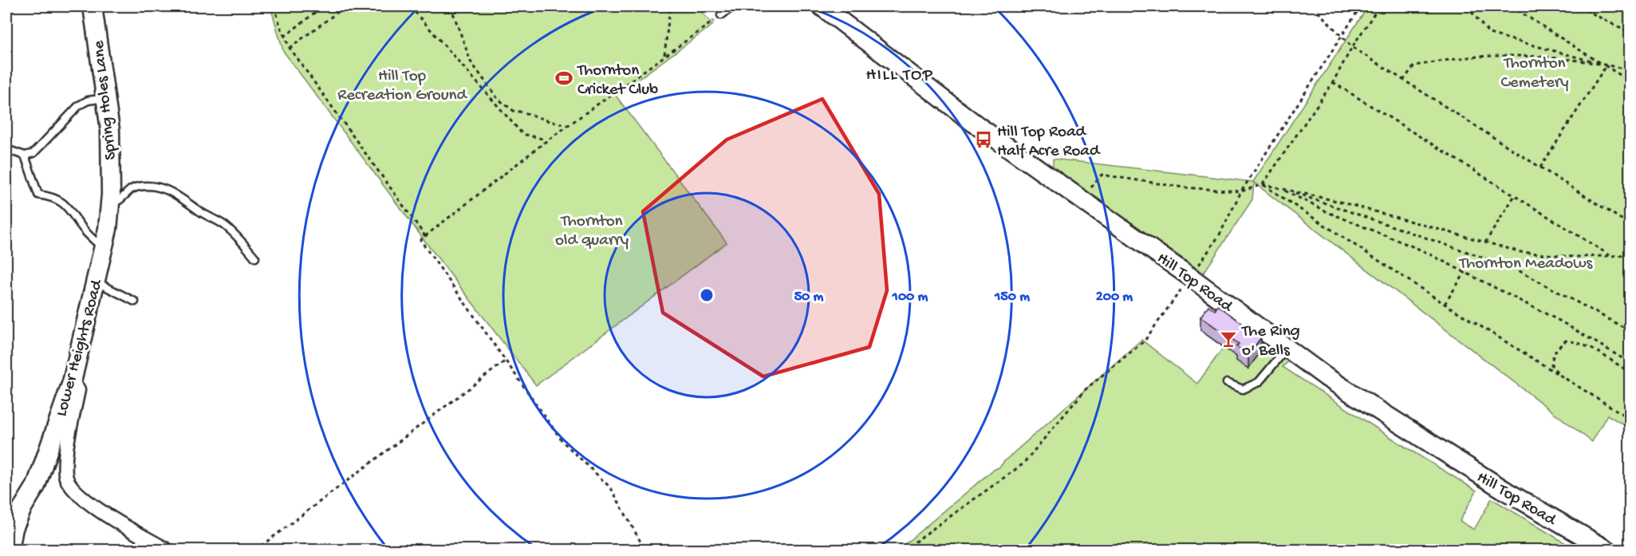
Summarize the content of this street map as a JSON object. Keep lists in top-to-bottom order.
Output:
{
  "streets": {
    "street": ["Spring Holes Lane", "Hill Top Road", "Lower Heights Road"]
  },
  "crossings": [
    ["Spring Holes Lane", "Lower Heights Road"]
  ],
  "districts": ["HILL TOP"],
  "parks": [
    "Thornton Cemetery",
    "Hill Top Recreation Ground",
    "Thornton old quarry",
    "Thornton Meadows"
  ],
  "places": {
    "sports": ["Thornton Cricket Club"],
    "bus stop": ["Hill Top Road Half Acre Road"],
    "bar": ["The Ring o' Bells"]
  },
  "rings": [
    "50 m",
    "100 m",
    "150 m",
    "200 m"
  ]
}
